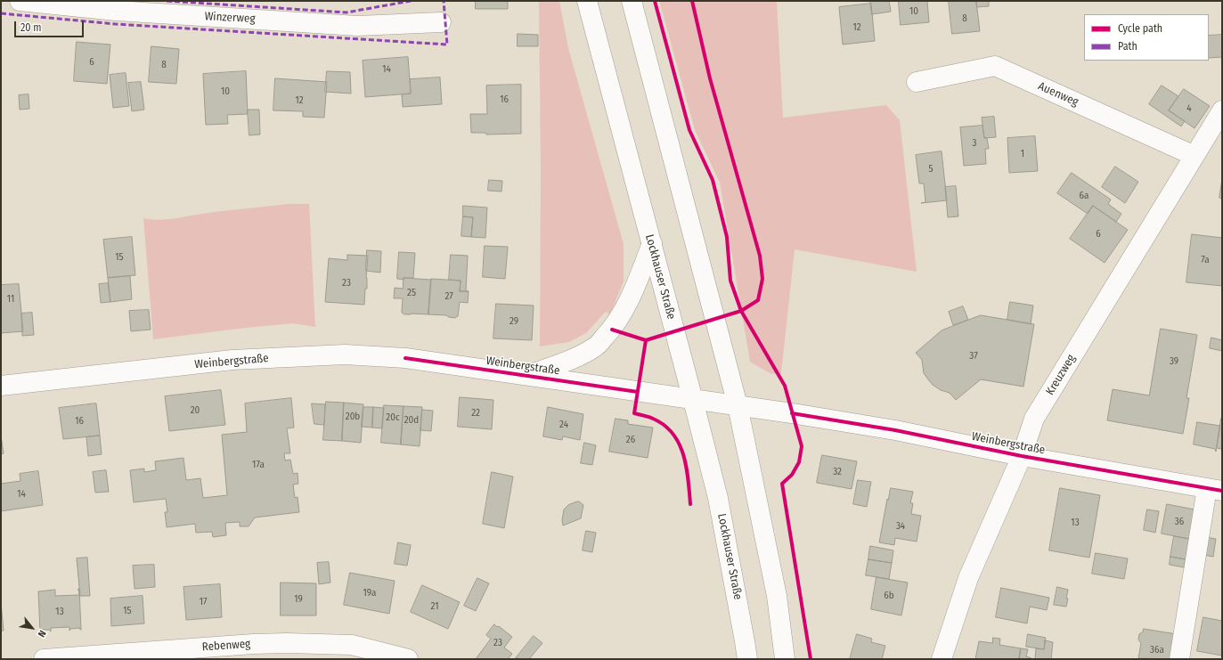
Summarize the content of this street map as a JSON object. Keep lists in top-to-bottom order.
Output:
{
  "streets": {
    "street": [
      "Winzerweg",
      "Auenweg",
      "Lockhauser Straße",
      "Weinbergstraße",
      "Kreuzweg",
      "Rebenweg"
    ]
  },
  "crossings": [
    ["Auenweg", "Kreuzweg"],
    ["Lockhauser Straße", "Weinbergstraße"],
    ["Weinbergstraße", "Kreuzweg"]
  ],
  "house_numbers": [
    "10",
    "8",
    "12",
    "6",
    "8",
    "14",
    "10",
    "16",
    "12",
    "4",
    "3",
    "1",
    "5",
    "6a",
    "6",
    "15",
    "7a",
    "23",
    "25",
    "27",
    "11",
    "29",
    "37",
    "39",
    "20",
    "22",
    "20b",
    "20c",
    "20d",
    "16",
    "24",
    "26",
    "17a",
    "32",
    "14",
    "36",
    "13",
    "34",
    "19a",
    "6b",
    "19",
    "17",
    "21",
    "15",
    "13",
    "23",
    "36a"
  ],
  "legend": ["Cycle path", "Path"],
  "scale_bar": "20 m",
  "north": "bottom right"
}
